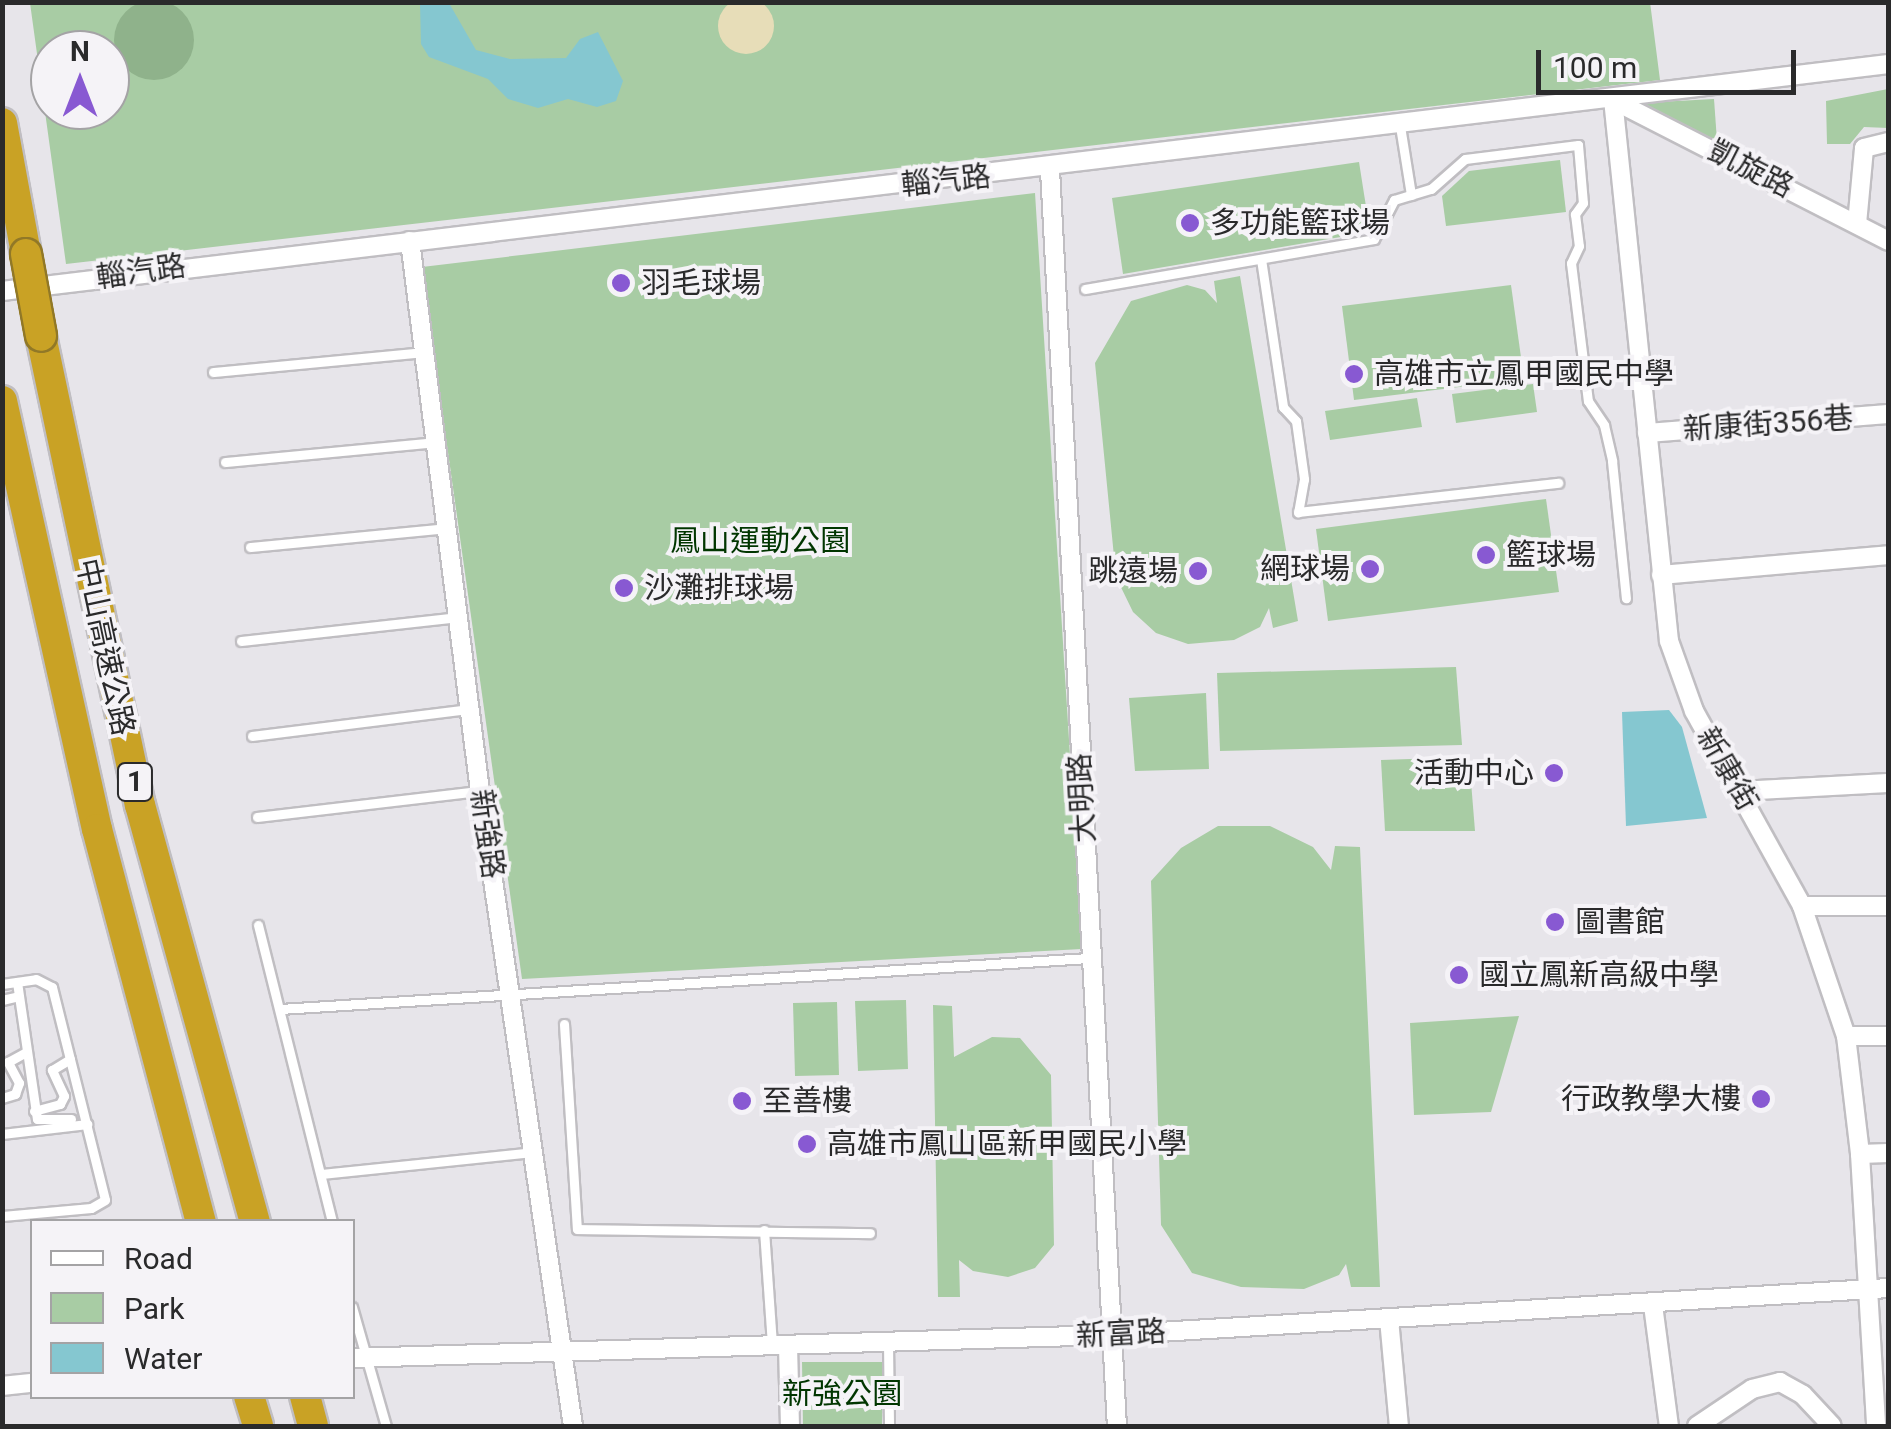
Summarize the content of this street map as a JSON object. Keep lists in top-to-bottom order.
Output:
{
  "streets": {
    "highway": ["中山高速公路", "1"],
    "street": [
      "凱旋路",
      "輜汽路",
      "新康街356巷",
      "新康街",
      "大明路",
      "新強路",
      "新富路"
    ]
  },
  "crossings": [
    ["凱旋路", "輜汽路"],
    ["凱旋路", "新康街"],
    ["輜汽路", "新康街"],
    ["輜汽路", "大明路"],
    ["輜汽路", "新強路"],
    ["新康街356巷", "新康街"],
    ["新康街", "新富路"],
    ["大明路", "新富路"],
    ["新強路", "新富路"]
  ],
  "parks": ["鳳山運動公園", "新強公園"],
  "places": [
    "多功能籃球場",
    "羽毛球場",
    "高雄市立鳳甲國民中學",
    "籃球場",
    "網球場",
    "跳遠場",
    "沙灘排球場",
    "活動中心",
    "圖書館",
    "國立鳳新高級中學",
    "行政教學大樓",
    "至善樓",
    "高雄市鳳山區新甲國民小學"
  ],
  "legend": ["Road", "Park", "Water"],
  "scale_bar": "100 m",
  "north": "top"
}
